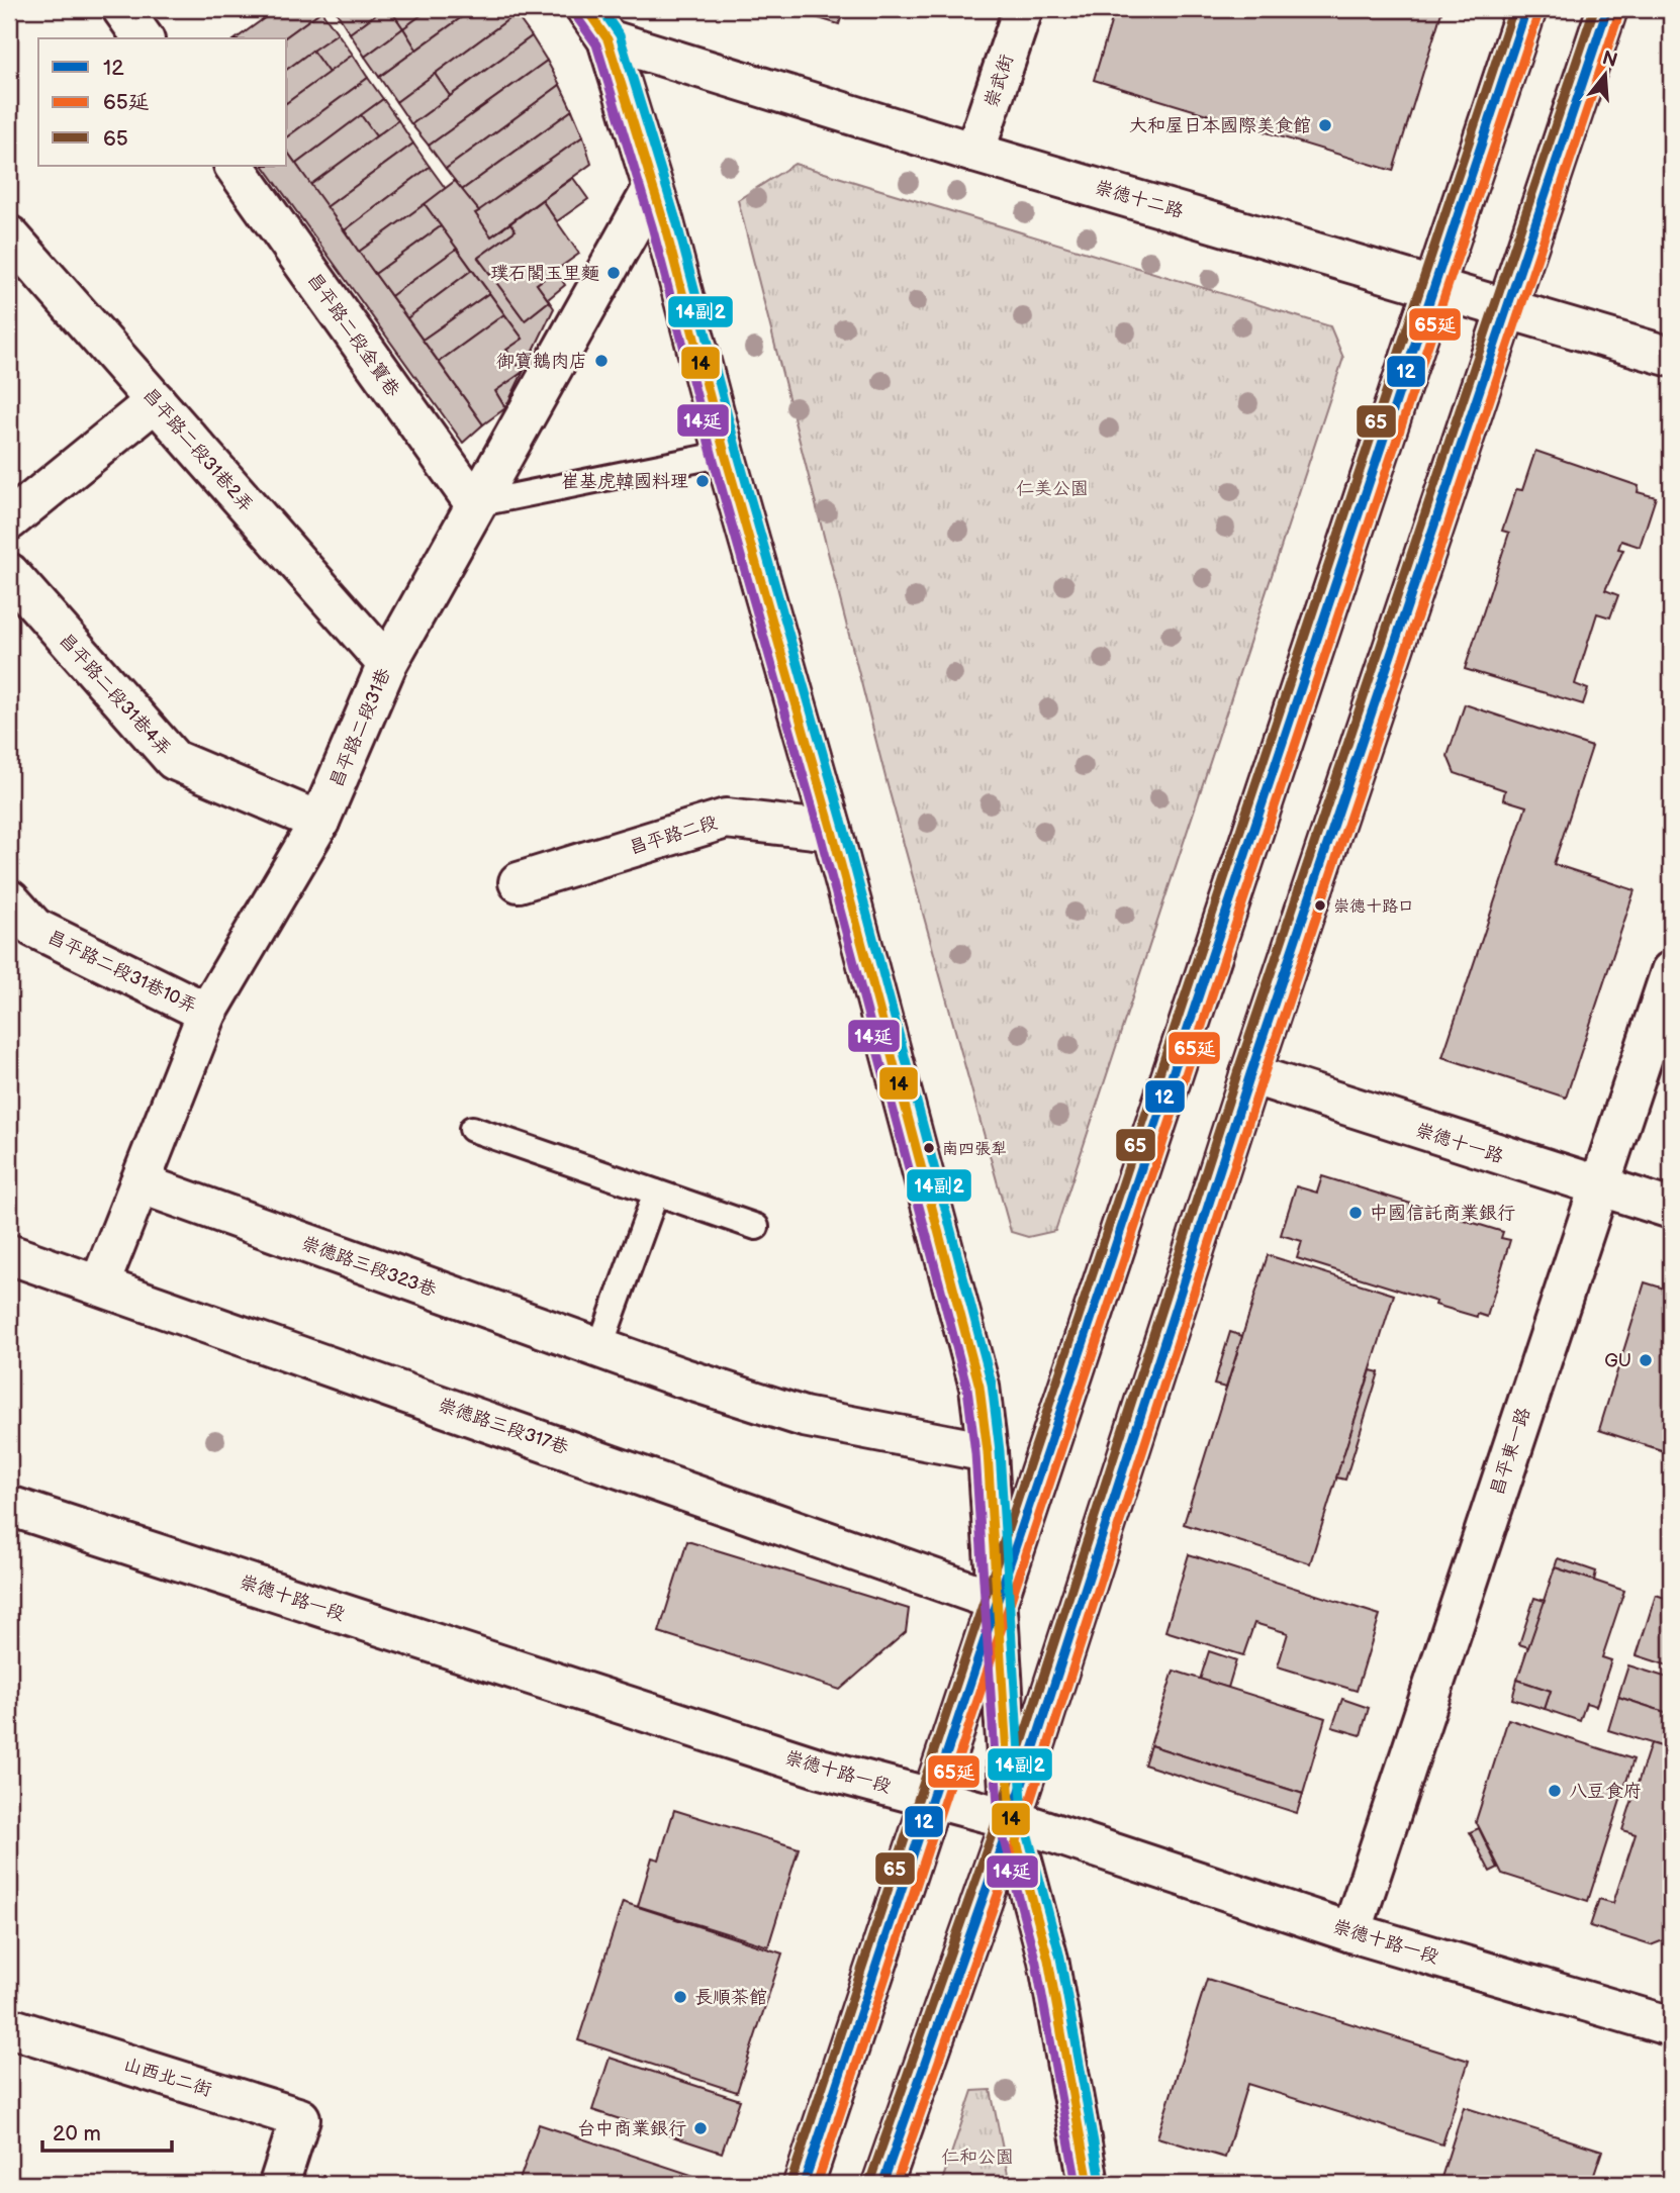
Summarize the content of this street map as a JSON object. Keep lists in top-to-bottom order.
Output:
{
  "streets": {
    "street": [
      "崇武街",
      "崇德十二路",
      "昌平路二段金寶巷",
      "昌平路二段31巷2弄",
      "昌平路二段31巷4弄",
      "昌平路二段31巷",
      "昌平路二段",
      "昌平路二段31巷10弄",
      "崇德十一路",
      "崇德路三段323巷",
      "崇德路三段317巷",
      "昌平東一路",
      "崇德十路一段",
      "山西北二街"
    ]
  },
  "crossings": [
    ["崇武街", "崇德十二路"],
    ["昌平路二段金寶巷", "昌平路二段31巷"],
    ["昌平路二段31巷2弄", "昌平路二段31巷"],
    ["昌平路二段31巷4弄", "昌平路二段31巷"],
    ["昌平路二段31巷", "昌平路二段31巷10弄"],
    ["昌平路二段31巷", "崇德路三段323巷"],
    ["昌平路二段31巷", "崇德路三段317巷"],
    ["崇德十一路", "昌平東一路"],
    ["昌平東一路", "崇德十路一段"]
  ],
  "parks": ["仁美公園", "仁和公園"],
  "places": [
    "大和屋日本國際美食館",
    "璞石閣玉里麵",
    "御寶鵝肉店",
    "崔基虎韓國料理",
    "崇德十路口",
    "南四張犁",
    "中國信託商業銀行",
    "GU",
    "八豆食府",
    "長順茶館",
    "台中商業銀行"
  ],
  "lines": [
    "transit line 12",
    "transit line 65",
    "transit line 14",
    "transit line 14副2",
    "transit line 65延",
    "transit line 14延"
  ],
  "legend": ["12", "65延", "65"],
  "scale_bar": "20 m",
  "north": "top"
}
